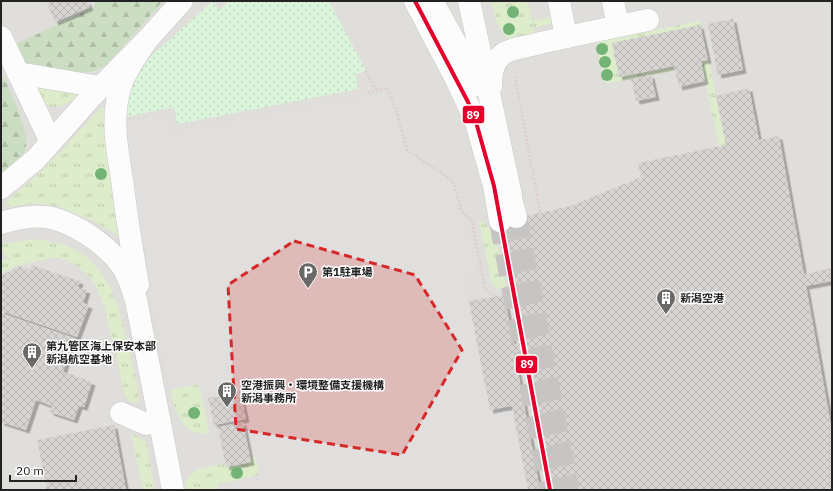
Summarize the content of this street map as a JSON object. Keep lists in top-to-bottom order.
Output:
{
  "places": {
    "parking": ["第1駐車場"],
    "building": ["新潟空港", "第九管区海上保安本部 新潟航空基地", "空港振興・環境整備支援機構 新潟事務所"]
  },
  "lines": ["transit line 89"],
  "scale_bar": "20 m"
}
